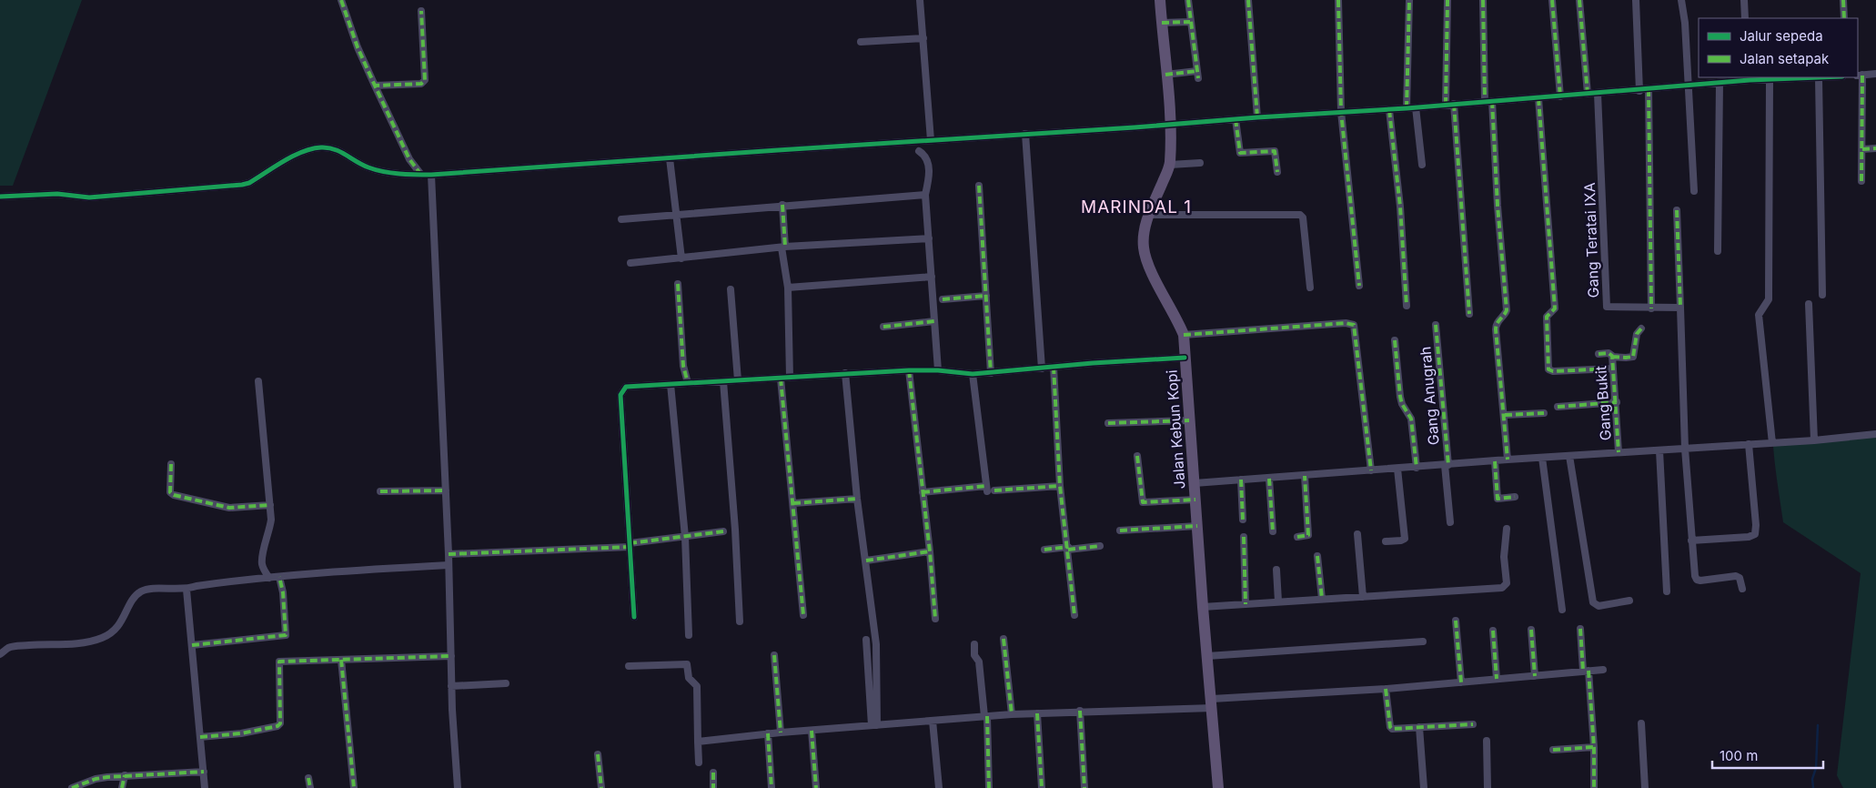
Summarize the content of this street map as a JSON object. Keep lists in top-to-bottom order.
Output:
{
  "streets": {
    "main road": ["Jalan Kebun Kopi"],
    "street": ["Gang Teratai IXA", "Gang Anugrah", "Gang Bukit"]
  },
  "districts": ["MARINDAL 1"],
  "legend": ["Jalur sepeda", "Jalan setapak"],
  "scale_bar": "100 m"
}
